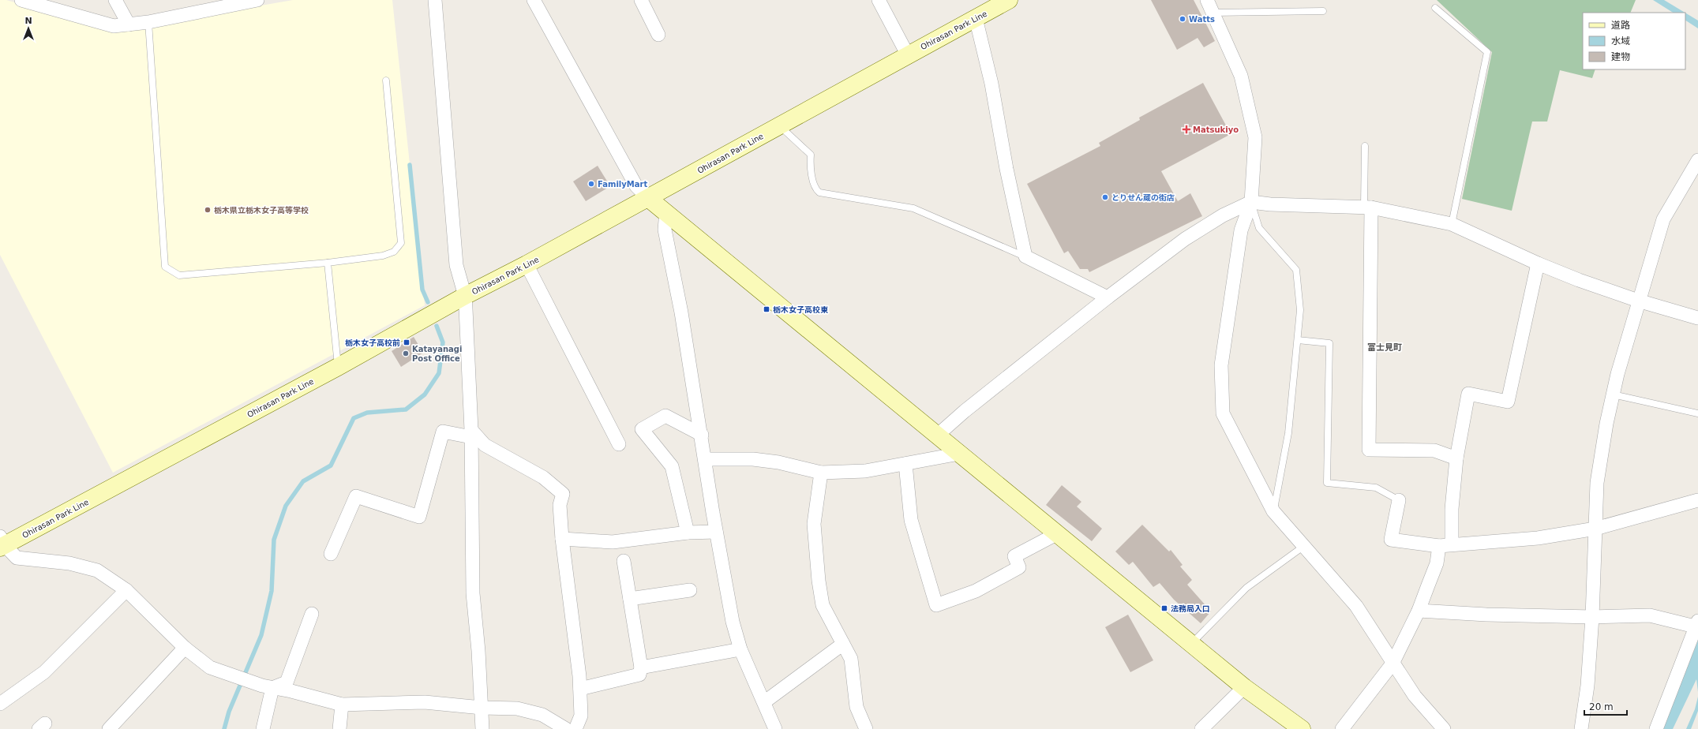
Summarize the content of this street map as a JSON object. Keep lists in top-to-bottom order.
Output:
{
  "streets": {
    "main road": ["Ohirasan Park Line"]
  },
  "districts": ["富士見町"],
  "places": {
    "other": [
      "Watts",
      "FamilyMart",
      "とりせん蔵の街店",
      "栃木県立栃木女子高等学校",
      "Katayanagi Post Office"
    ],
    "health": ["Matsukiyo"],
    "transit": ["栃木女子高校東", "栃木女子高校前", "法務局入口"]
  },
  "legend": ["道路", "水域", "建物"],
  "scale_bar": "20 m",
  "north": "top"
}
